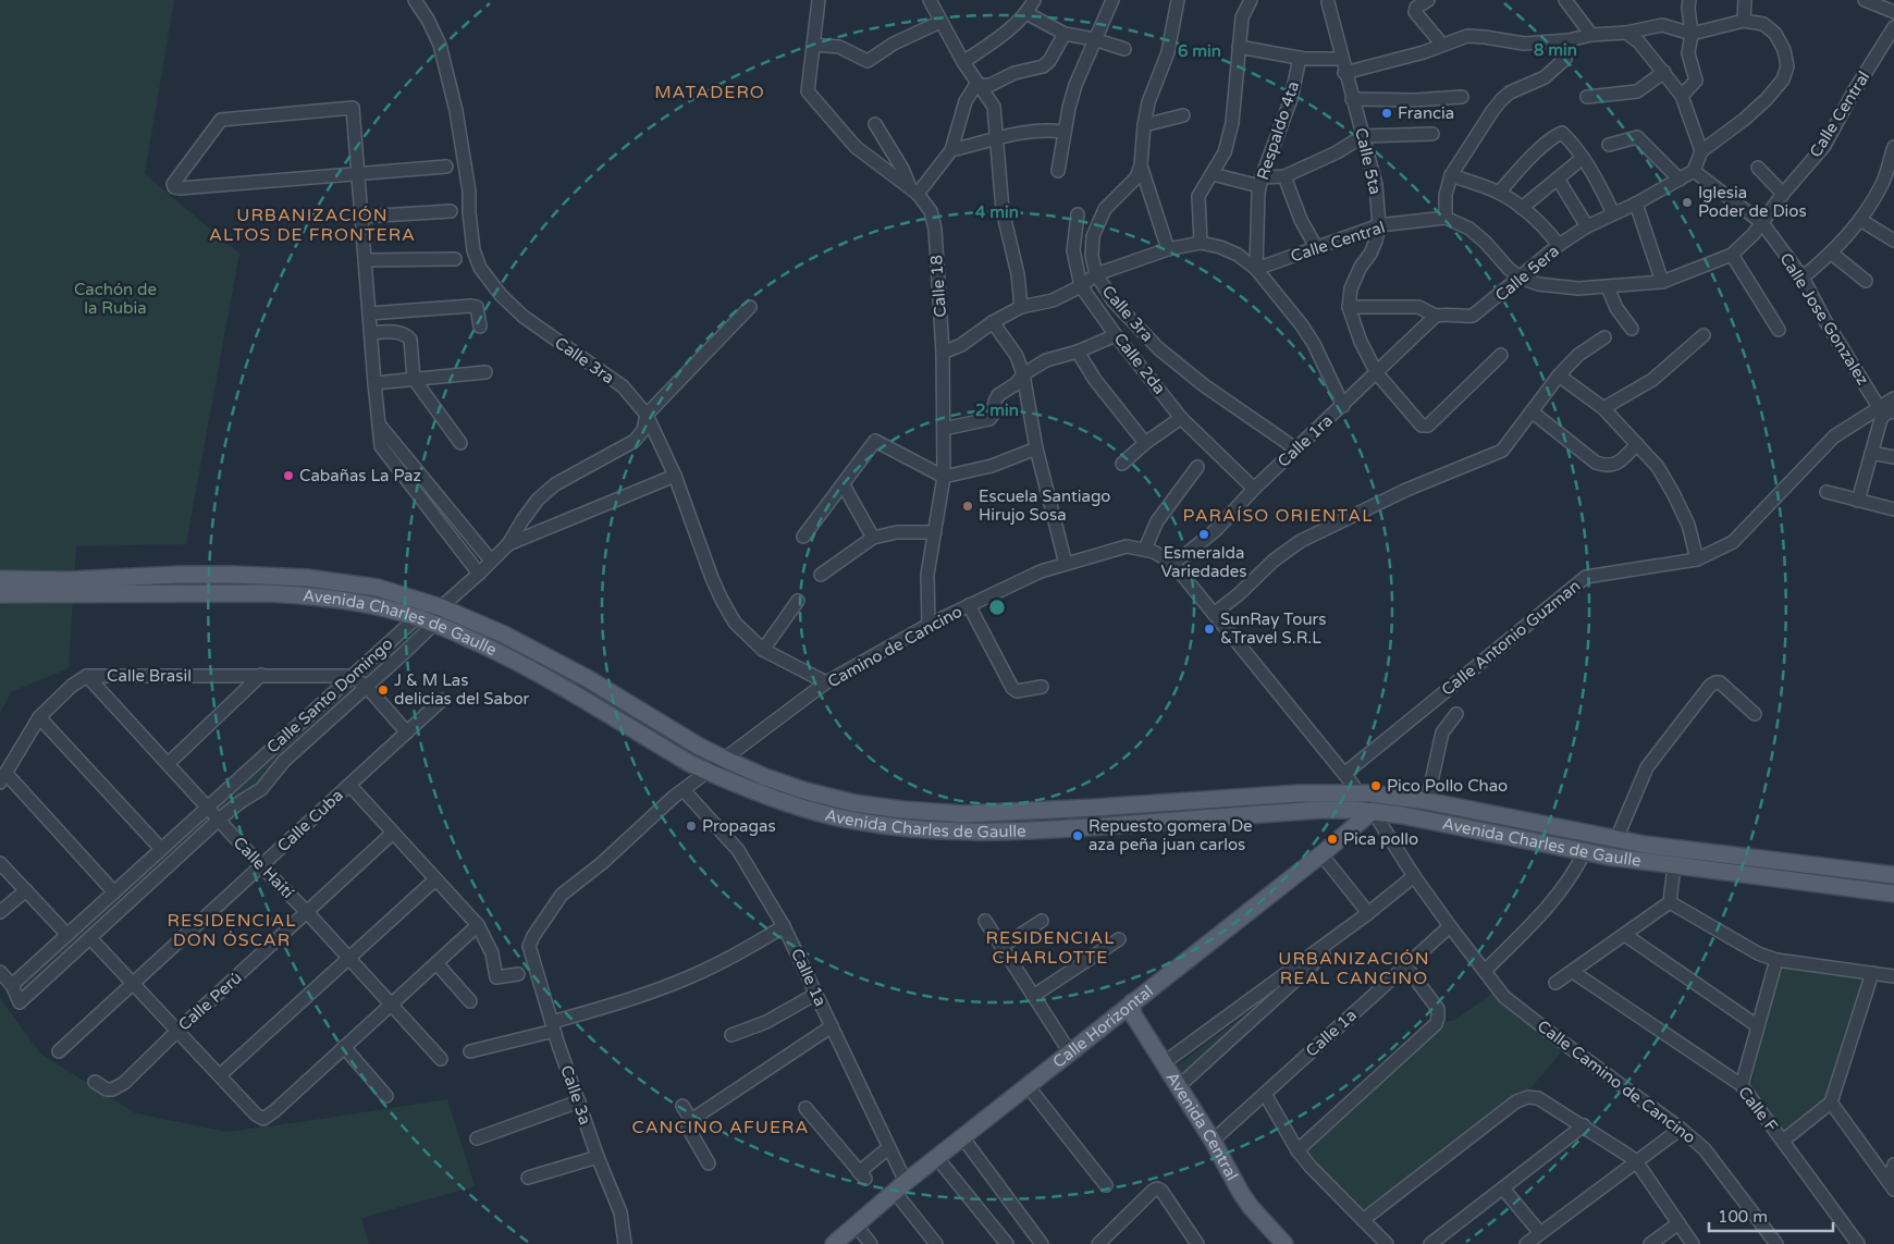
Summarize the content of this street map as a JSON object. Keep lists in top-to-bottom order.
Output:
{
  "streets": {
    "main road": ["Avenida Charles de Gaulle", "Calle Horizontal", "Avenida Central"],
    "street": [
      "Calle Central",
      "Respaldo 4ta",
      "Calle 5ta",
      "Calle 5era",
      "Calle 18",
      "Calle 3ra",
      "Calle Jose Gonzalez",
      "Calle 2da",
      "Calle 1ra",
      "Calle Antonio Guzman",
      "Camino de Cancino",
      "Calle Brasil",
      "Calle Santo Domingo",
      "Calle Cuba",
      "Calle Haití",
      "Calle 1a",
      "Calle Perú",
      "Calle Camino de Cancino",
      "Calle 3a",
      "Calle F"
    ]
  },
  "crossings": [
    ["Calle Central", "Respaldo 4ta"],
    ["Calle Central", "Calle 5ta"],
    ["Calle Central", "Calle 5era"],
    ["Calle Central", "Calle Jose Gonzalez"],
    ["Calle 5ta", "Calle 5era"],
    ["Calle 5era", "Calle Jose Gonzalez"],
    ["Calle 5era", "Calle 1ra"],
    ["Calle 18", "Camino de Cancino"],
    ["Calle 3ra", "Calle 1ra"],
    ["Calle 3ra", "Camino de Cancino"],
    ["Calle Jose Gonzalez", "Calle Antonio Guzman"],
    ["Calle 2da", "Calle 1ra"],
    ["Calle 1ra", "Camino de Cancino"],
    ["Avenida Charles de Gaulle", "Camino de Cancino"],
    ["Avenida Charles de Gaulle", "Calle Santo Domingo"],
    ["Avenida Charles de Gaulle", "Calle Horizontal"],
    ["Avenida Charles de Gaulle", "Calle Camino de Cancino"],
    ["Calle Antonio Guzman", "Camino de Cancino"],
    ["Camino de Cancino", "Calle 1a"],
    ["Camino de Cancino", "Calle 3a"],
    ["Calle Brasil", "Calle Santo Domingo"],
    ["Calle Brasil", "Calle Haití"],
    ["Calle Santo Domingo", "Calle Haití"],
    ["Calle Cuba", "Calle Haití"],
    ["Calle Haití", "Calle Perú"],
    ["Calle 1a", "Calle Horizontal"],
    ["Calle 1a", "Calle Camino de Cancino"],
    ["Calle 1a", "Avenida Central"],
    ["Calle Horizontal", "Calle Camino de Cancino"],
    ["Calle Horizontal", "Avenida Central"]
  ],
  "districts": [
    "MATADERO",
    "URBANIZACIÓN ALTOS DE FRONTERA",
    "PARAÍSO ORIENTAL",
    "RESIDENCIAL DON ÓSCAR",
    "RESIDENCIAL CHARLOTTE",
    "URBANIZACIÓN REAL CANCINO",
    "CANCINO AFUERA"
  ],
  "parks": ["Cachón de la Rubia"],
  "places": [
    "Francia",
    "Iglesia Poder de Dios",
    "Cabañas La Paz",
    "Escuela Santiago Hirujo Sosa",
    "Esmeralda Variedades",
    "SunRay Tours &Travel S.R.L",
    "J & M Las delicias del Sabor",
    "Pico Pollo Chao",
    "Propagas",
    "Repuesto gomera De aza peña juan carlos",
    "Pica pollo"
  ],
  "scale_bar": "100 m",
  "rings": [
    "8 min",
    "6 min",
    "4 min",
    "2 min"
  ]
}
